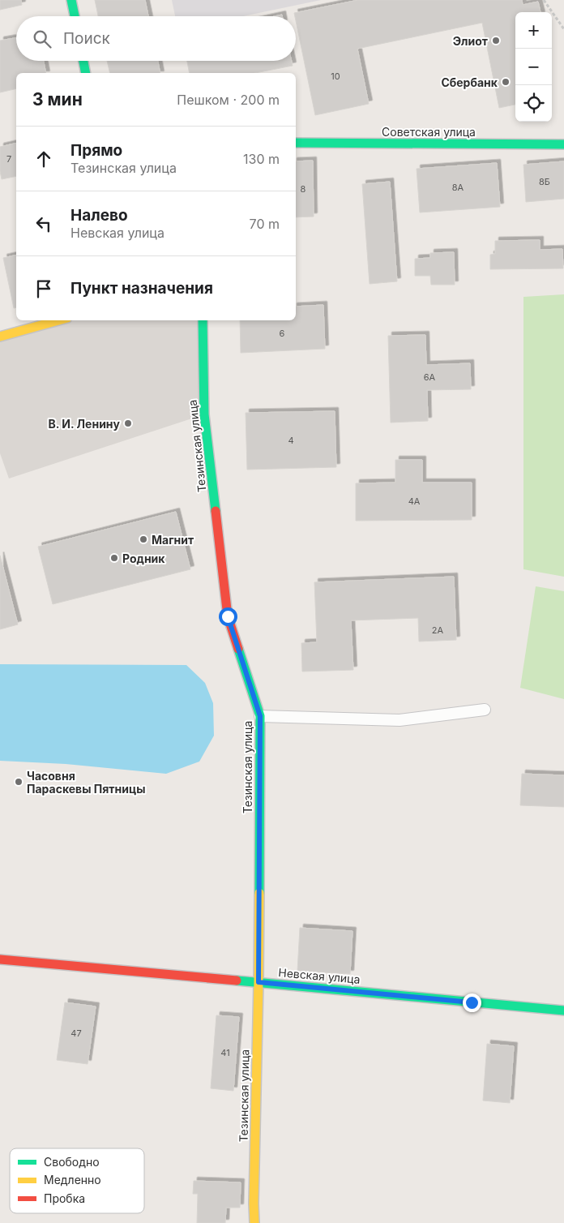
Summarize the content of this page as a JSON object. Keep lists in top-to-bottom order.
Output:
{
  "streets": {
    "street": ["Советская улица", "Тезинская улица", "Невская улица"]
  },
  "crossings": [
    ["Тезинская улица", "Невская улица"]
  ],
  "places": [
    "Элиот",
    "Сбербанк",
    "В. И. Ленину",
    "Магнит",
    "Родник",
    "Часовня Параскевы Пятницы"
  ],
  "house_numbers": [
    "10",
    "7",
    "8Б",
    "8А",
    "8",
    "6",
    "6А",
    "4",
    "4А",
    "2А",
    "47",
    "41"
  ],
  "legend": ["Свободно", "Медленно", "Пробка"],
  "page": {
    "map_buttons": ["+", "−"],
    "search": "Поиск",
    "heading": ["3 мин", "Пешком · 200 m"],
    "list": [
      ["Прямо", "Тезинская улица", "130 m"],
      ["Налево", "Невская улица", "70 m"],
      "Пункт назначения"
    ]
  }
}
